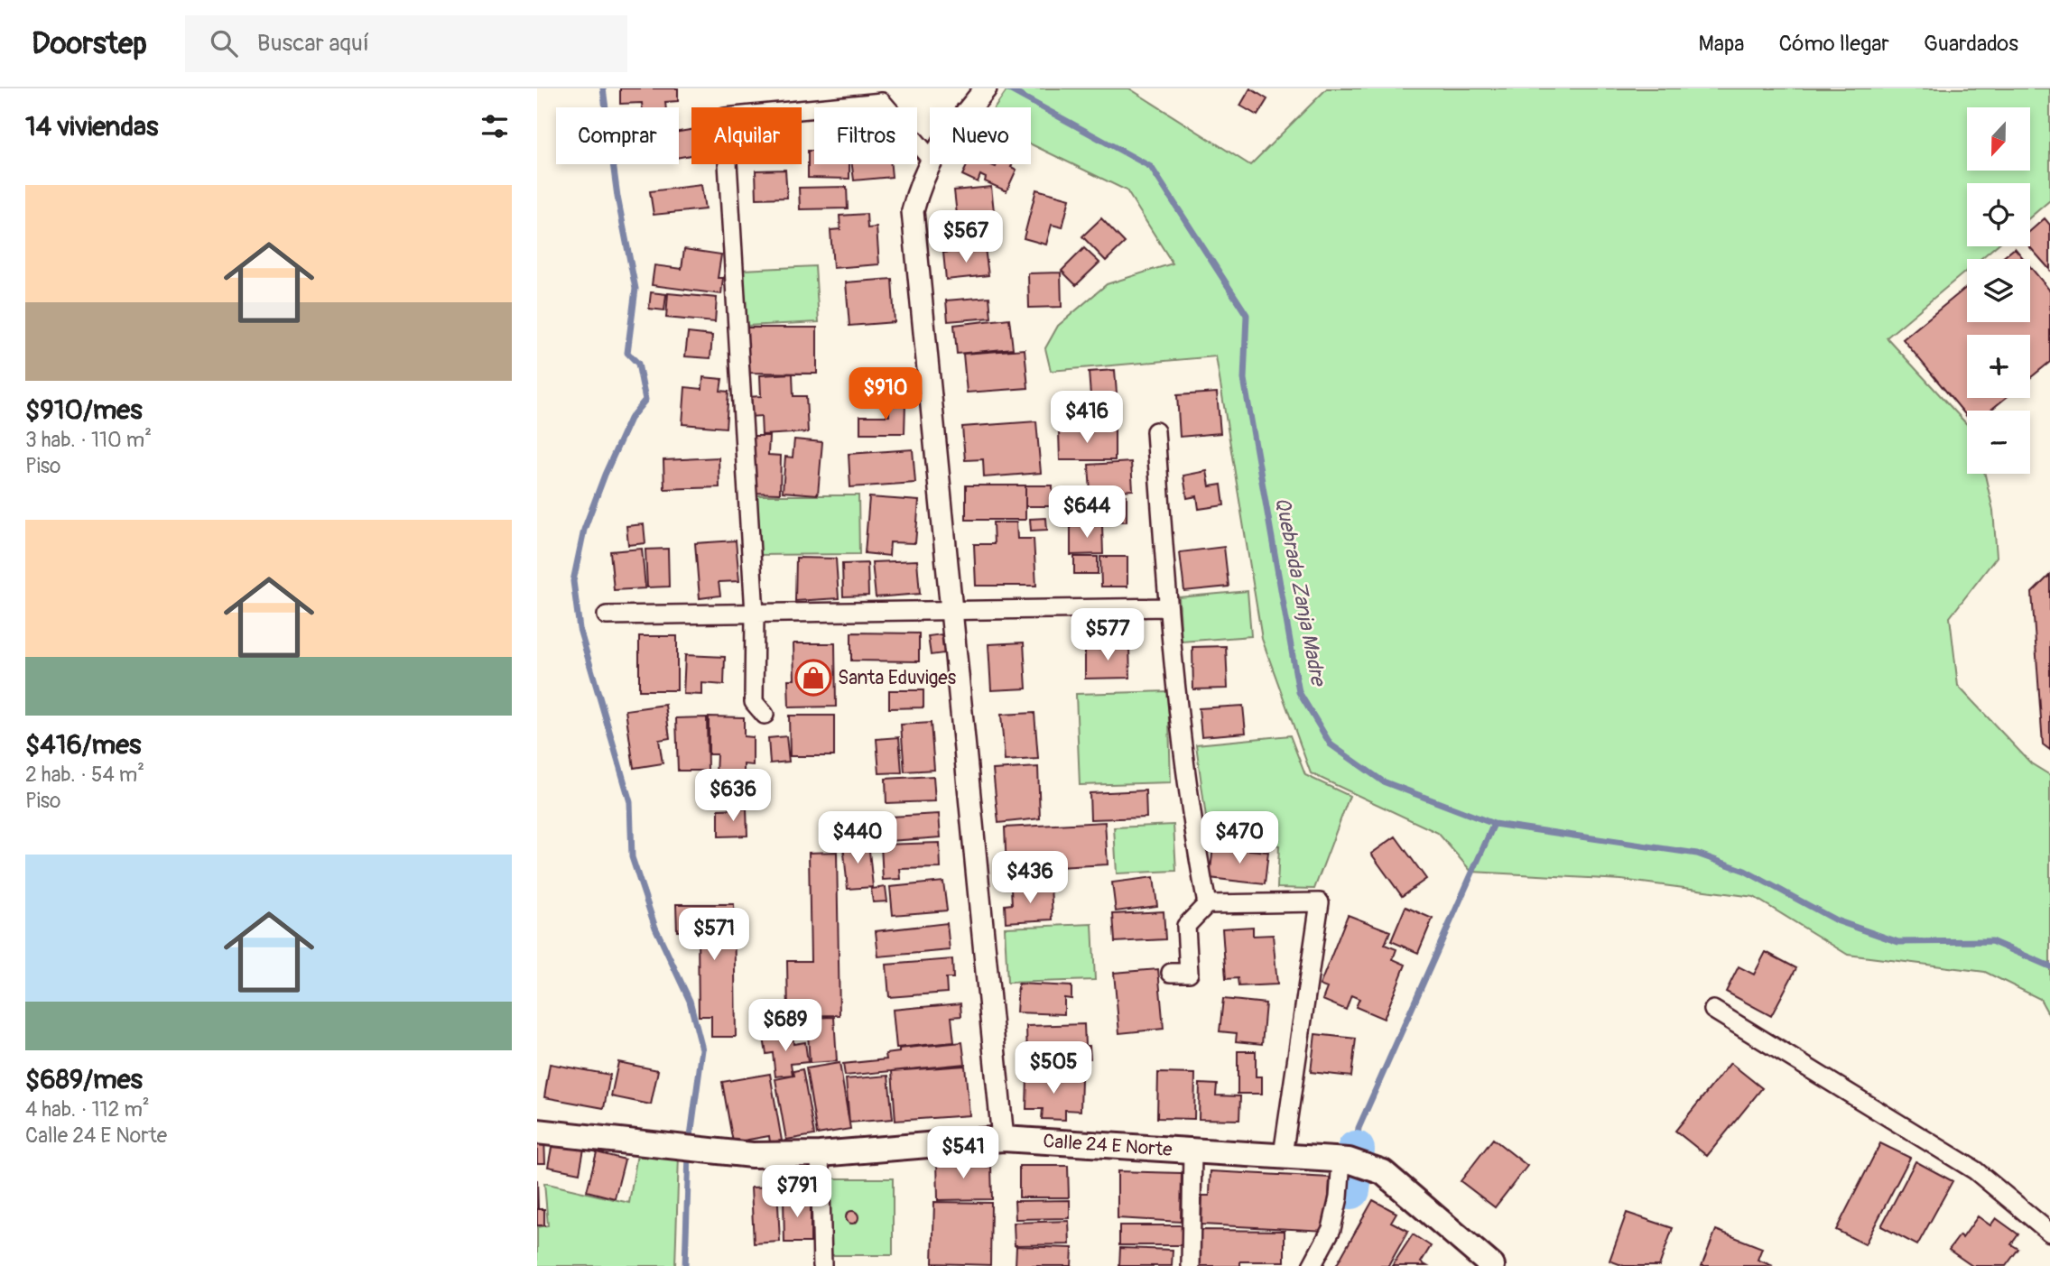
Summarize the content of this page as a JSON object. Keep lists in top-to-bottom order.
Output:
{
  "streets": {
    "main road": ["Calle 24 E Norte"]
  },
  "water": ["Quebrada Zanja Madre"],
  "places": {
    "shop": ["Santa Eduviges"]
  },
  "north": "bottom",
  "page": {
    "header": "Doorstep",
    "search": "Buscar aquí",
    "nav": ["Mapa", "Cómo llegar", "Guardados"],
    "heading": "14 viviendas",
    "map_buttons": ["+", "−"],
    "chip": [
      "Comprar",
      "Alquilar",
      "Filtros",
      "Nuevo"
    ],
    "list": [
      {
        "name": "$910/mes",
        "note": "3 hab. · 110 m² · Piso"
      },
      {
        "name": "$416/mes",
        "note": "2 hab. · 54 m² · Piso"
      },
      {
        "name": "$689/mes",
        "note": "4 hab. · 112 m² · Calle 24 E Norte"
      }
    ],
    "price": [
      "$567",
      "$910",
      "$416",
      "$644",
      "$577",
      "$636",
      "$440",
      "$470",
      "$436",
      "$571",
      "$689",
      "$505",
      "$541",
      "$791"
    ]
  }
}
